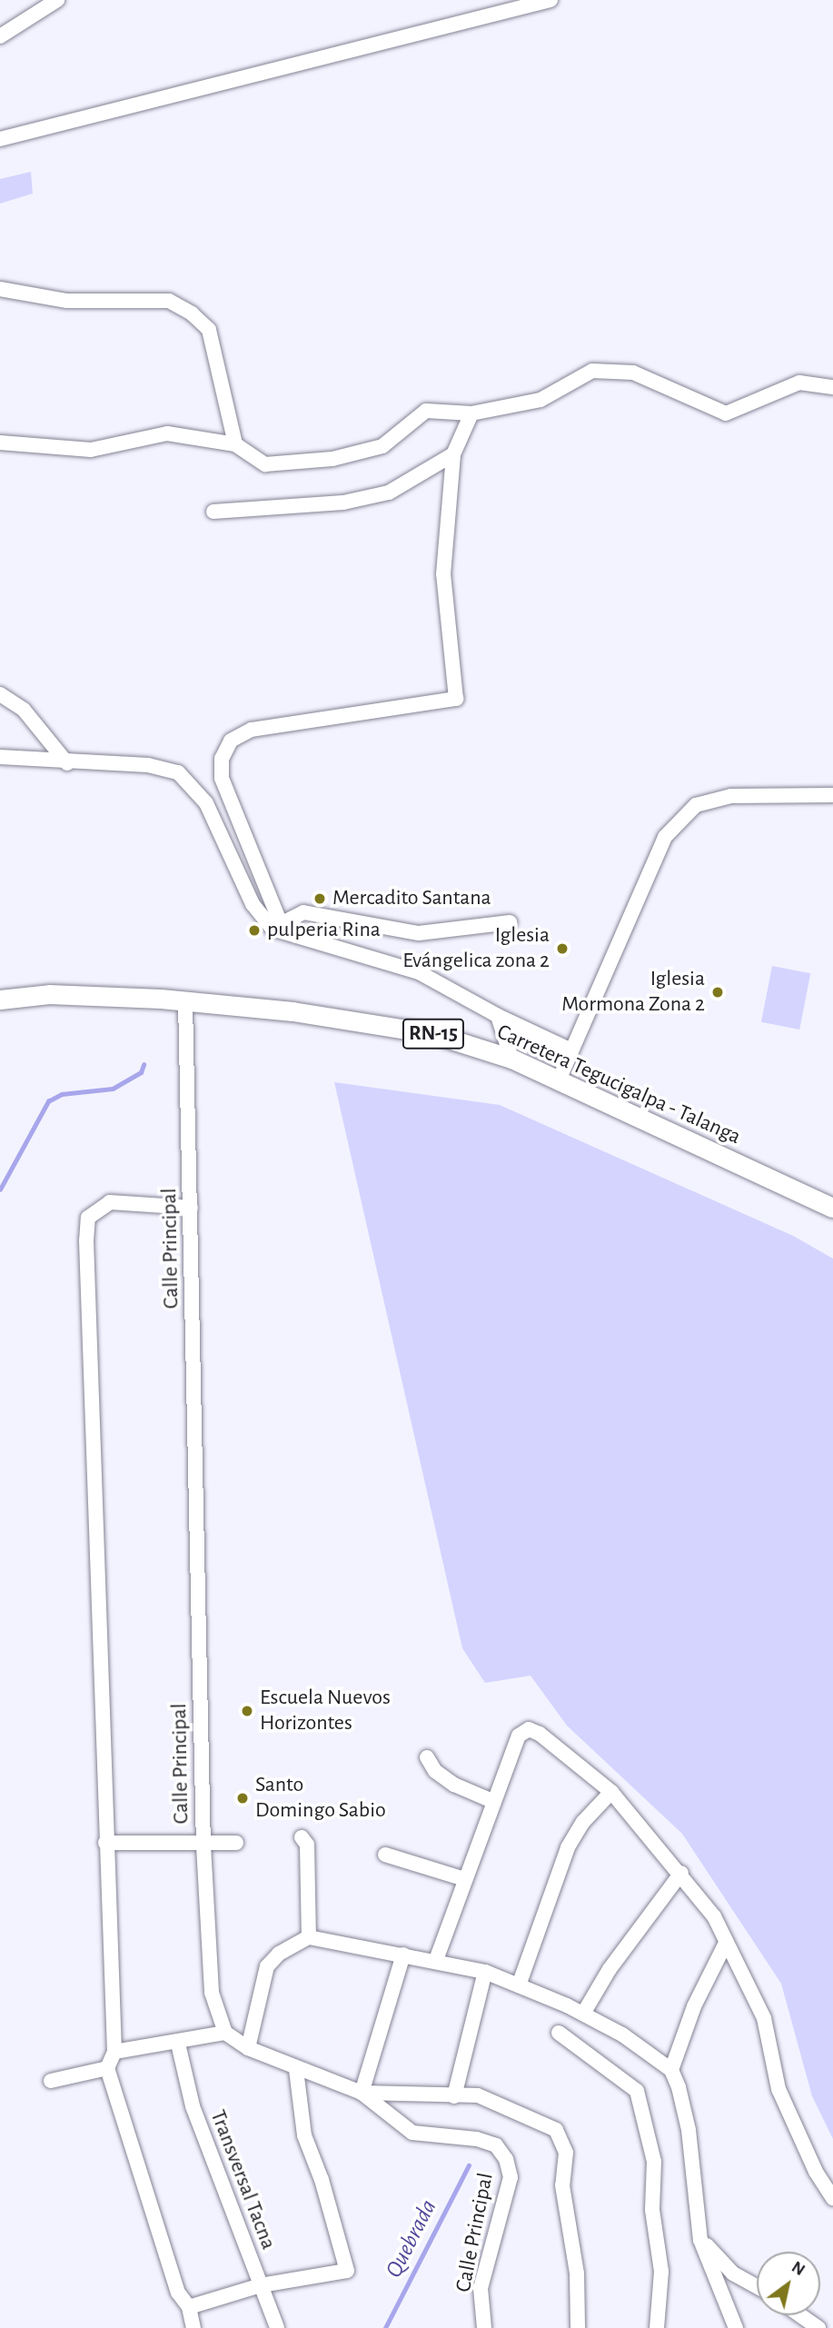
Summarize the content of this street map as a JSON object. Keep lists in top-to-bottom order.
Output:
{
  "streets": {
    "main road": ["RN-15", "Carretera Tegucigalpa - Talanga"],
    "street": ["Calle Principal", "Transversal Tacna"]
  },
  "crossings": [
    ["Carretera Tegucigalpa - Talanga", "Calle Principal"]
  ],
  "water": ["Quebrada"],
  "places": [
    "Mercadito Santana",
    "pulperia Rina",
    "Iglesia Evángelica zona 2",
    "Iglesia Mormona Zona 2",
    "Escuela Nuevos Horizontes",
    "Santo Domingo Sabio"
  ],
  "north": "top right"
}
